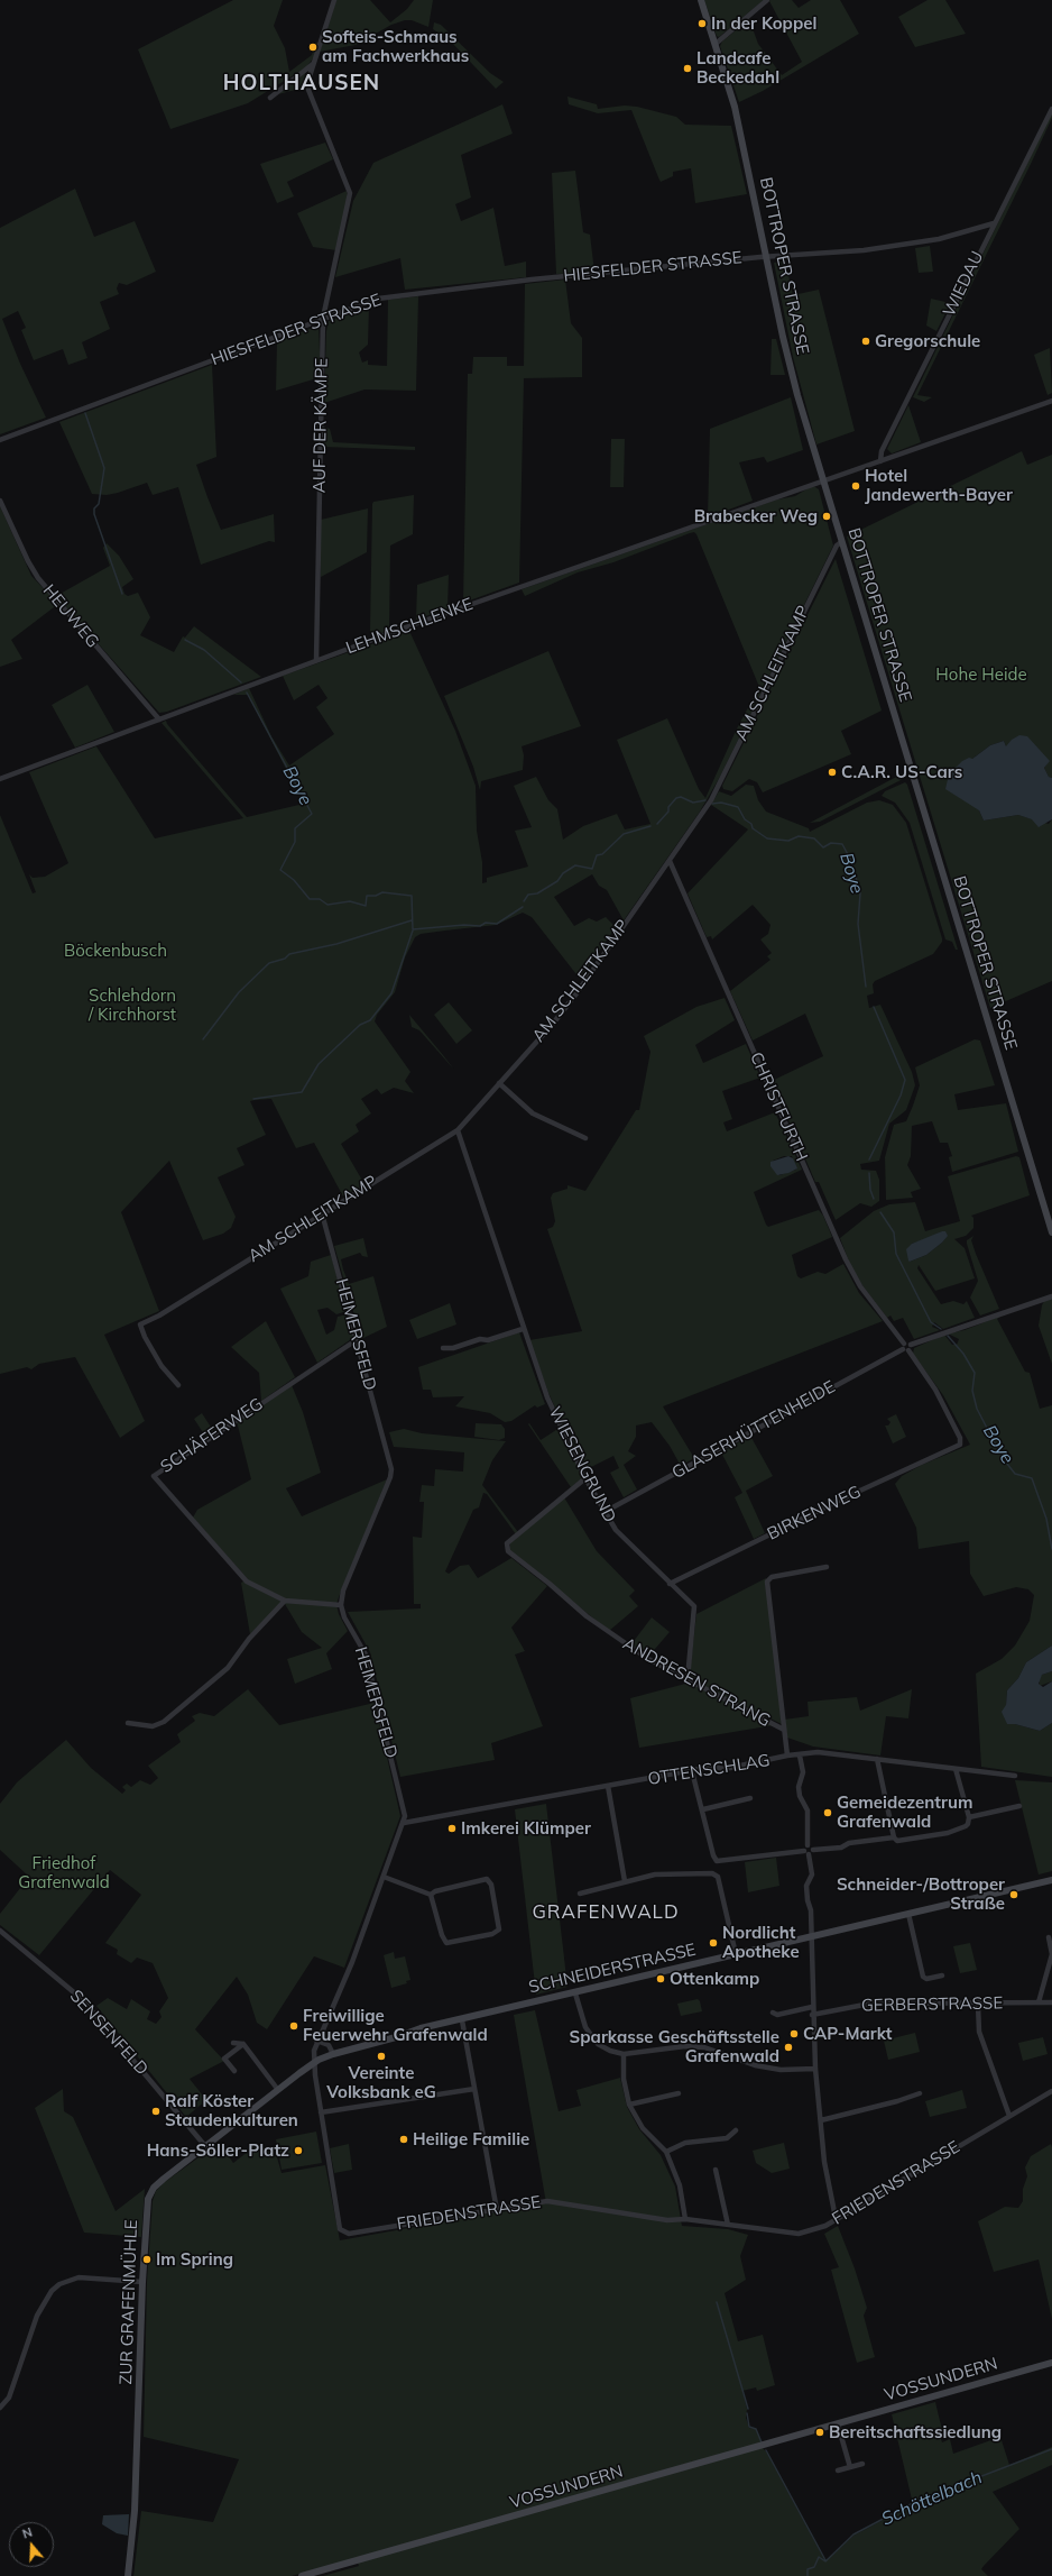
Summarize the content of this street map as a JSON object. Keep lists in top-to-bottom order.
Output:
{
  "streets": {
    "street": [
      "BOTTROPER STRASSE",
      "HIESFELDER STRASSE",
      "WIEDAU",
      "AUF DER KÄMPE",
      "HEUWEG",
      "LEHMSCHLENKE",
      "AM SCHLEITKAMP",
      "CHRISTFURTH",
      "HEIMERSFELD",
      "GLASERHÜTTENHEIDE",
      "SCHÄFERWEG",
      "WIESENGRUND",
      "BIRKENWEG",
      "ANDRESEN STRANG",
      "OTTENSCHLAG",
      "SCHNEIDERSTRASSE",
      "GERBERSTRASSE",
      "SENSENFELD",
      "FRIEDENSTRASSE",
      "ZUR GRAFENMÜHLE",
      "VOSSUNDERN"
    ]
  },
  "crossings": [
    ["BOTTROPER STRASSE", "HIESFELDER STRASSE"],
    ["BOTTROPER STRASSE", "LEHMSCHLENKE"],
    ["BOTTROPER STRASSE", "AM SCHLEITKAMP"],
    ["HIESFELDER STRASSE", "WIEDAU"],
    ["HIESFELDER STRASSE", "AUF DER KÄMPE"],
    ["AUF DER KÄMPE", "LEHMSCHLENKE"],
    ["HEUWEG", "LEHMSCHLENKE"],
    ["AM SCHLEITKAMP", "CHRISTFURTH"],
    ["AM SCHLEITKAMP", "HEIMERSFELD"],
    ["AM SCHLEITKAMP", "WIESENGRUND"],
    ["CHRISTFURTH", "GLASERHÜTTENHEIDE"],
    ["HEIMERSFELD", "SCHÄFERWEG"],
    ["HEIMERSFELD", "OTTENSCHLAG"],
    ["HEIMERSFELD", "SCHNEIDERSTRASSE"],
    ["HEIMERSFELD", "FRIEDENSTRASSE"],
    ["HEIMERSFELD", "ZUR GRAFENMÜHLE"],
    ["GLASERHÜTTENHEIDE", "WIESENGRUND"],
    ["WIESENGRUND", "BIRKENWEG"],
    ["WIESENGRUND", "ANDRESEN STRANG"],
    ["SCHNEIDERSTRASSE", "ZUR GRAFENMÜHLE"],
    ["SENSENFELD", "ZUR GRAFENMÜHLE"]
  ],
  "districts": ["HOLTHAUSEN", "GRAFENWALD"],
  "water": ["Boye", "Schöttelbach"],
  "parks": [
    "Hohe Heide",
    "Böckenbusch",
    "Schlehdorn / Kirchhorst",
    "Friedhof Grafenwald"
  ],
  "places": [
    "In der Koppel",
    "Softeis-Schmaus am Fachwerkhaus",
    "Landcafe Beckedahl",
    "Gregorschule",
    "Hotel Jandewerth-Bayer",
    "Brabecker Weg",
    "C.A.R. US-Cars",
    "Gemeidezentrum Grafenwald",
    "Imkerei Klümper",
    "Schneider-/Bottroper Straße",
    "Nordlicht Apotheke",
    "Ottenkamp",
    "Freiwillige Feuerwehr Grafenwald",
    "CAP-Markt",
    "Sparkasse Geschäftsstelle Grafenwald",
    "Vereinte Volksbank eG",
    "Ralf Köster Staudenkulturen",
    "Heilige Familie",
    "Hans-Söller-Platz",
    "Im Spring",
    "Bereitschaftssiedlung"
  ],
  "north": "top"
}
